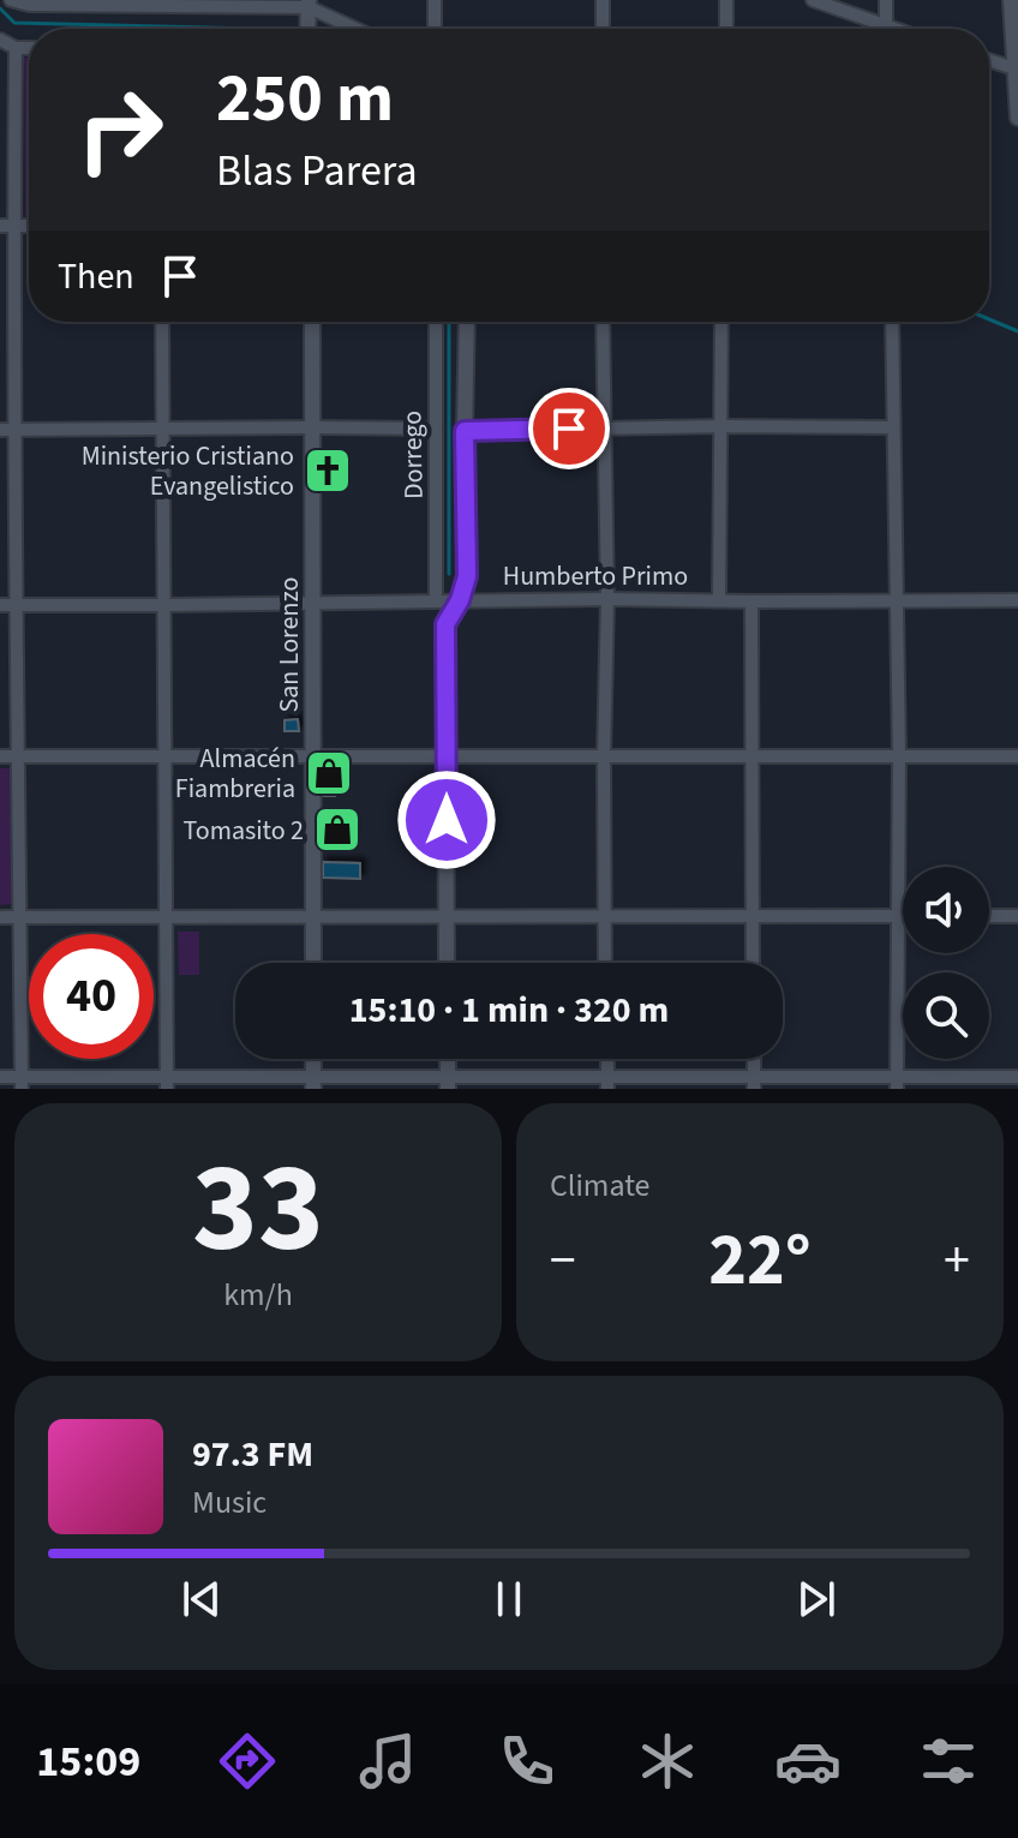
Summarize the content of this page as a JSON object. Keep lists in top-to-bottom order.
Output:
{
  "streets": {
    "street": ["Dorrego", "Humberto Primo", "San Lorenzo"]
  },
  "crossings": [
    ["Dorrego", "Humberto Primo"],
    ["Humberto Primo", "San Lorenzo"]
  ],
  "places": {
    "church": ["Ministerio Cristiano Evangelistico"],
    "shop": ["Almacén Fiambreria", "Tomasito 2"]
  },
  "page": {
    "turn": ["250 m", "Blas Parera"],
    "then": "Then",
    "limit": "40",
    "trip": "15:10 · 1 min · 320 m",
    "tile": [
      ["33", "km/h"],
      "Climate"
    ],
    "heat": ["−", "22°", "+"],
    "song": ["97.3 FM", "Music"],
    "tabs": "15:09"
  }
}
